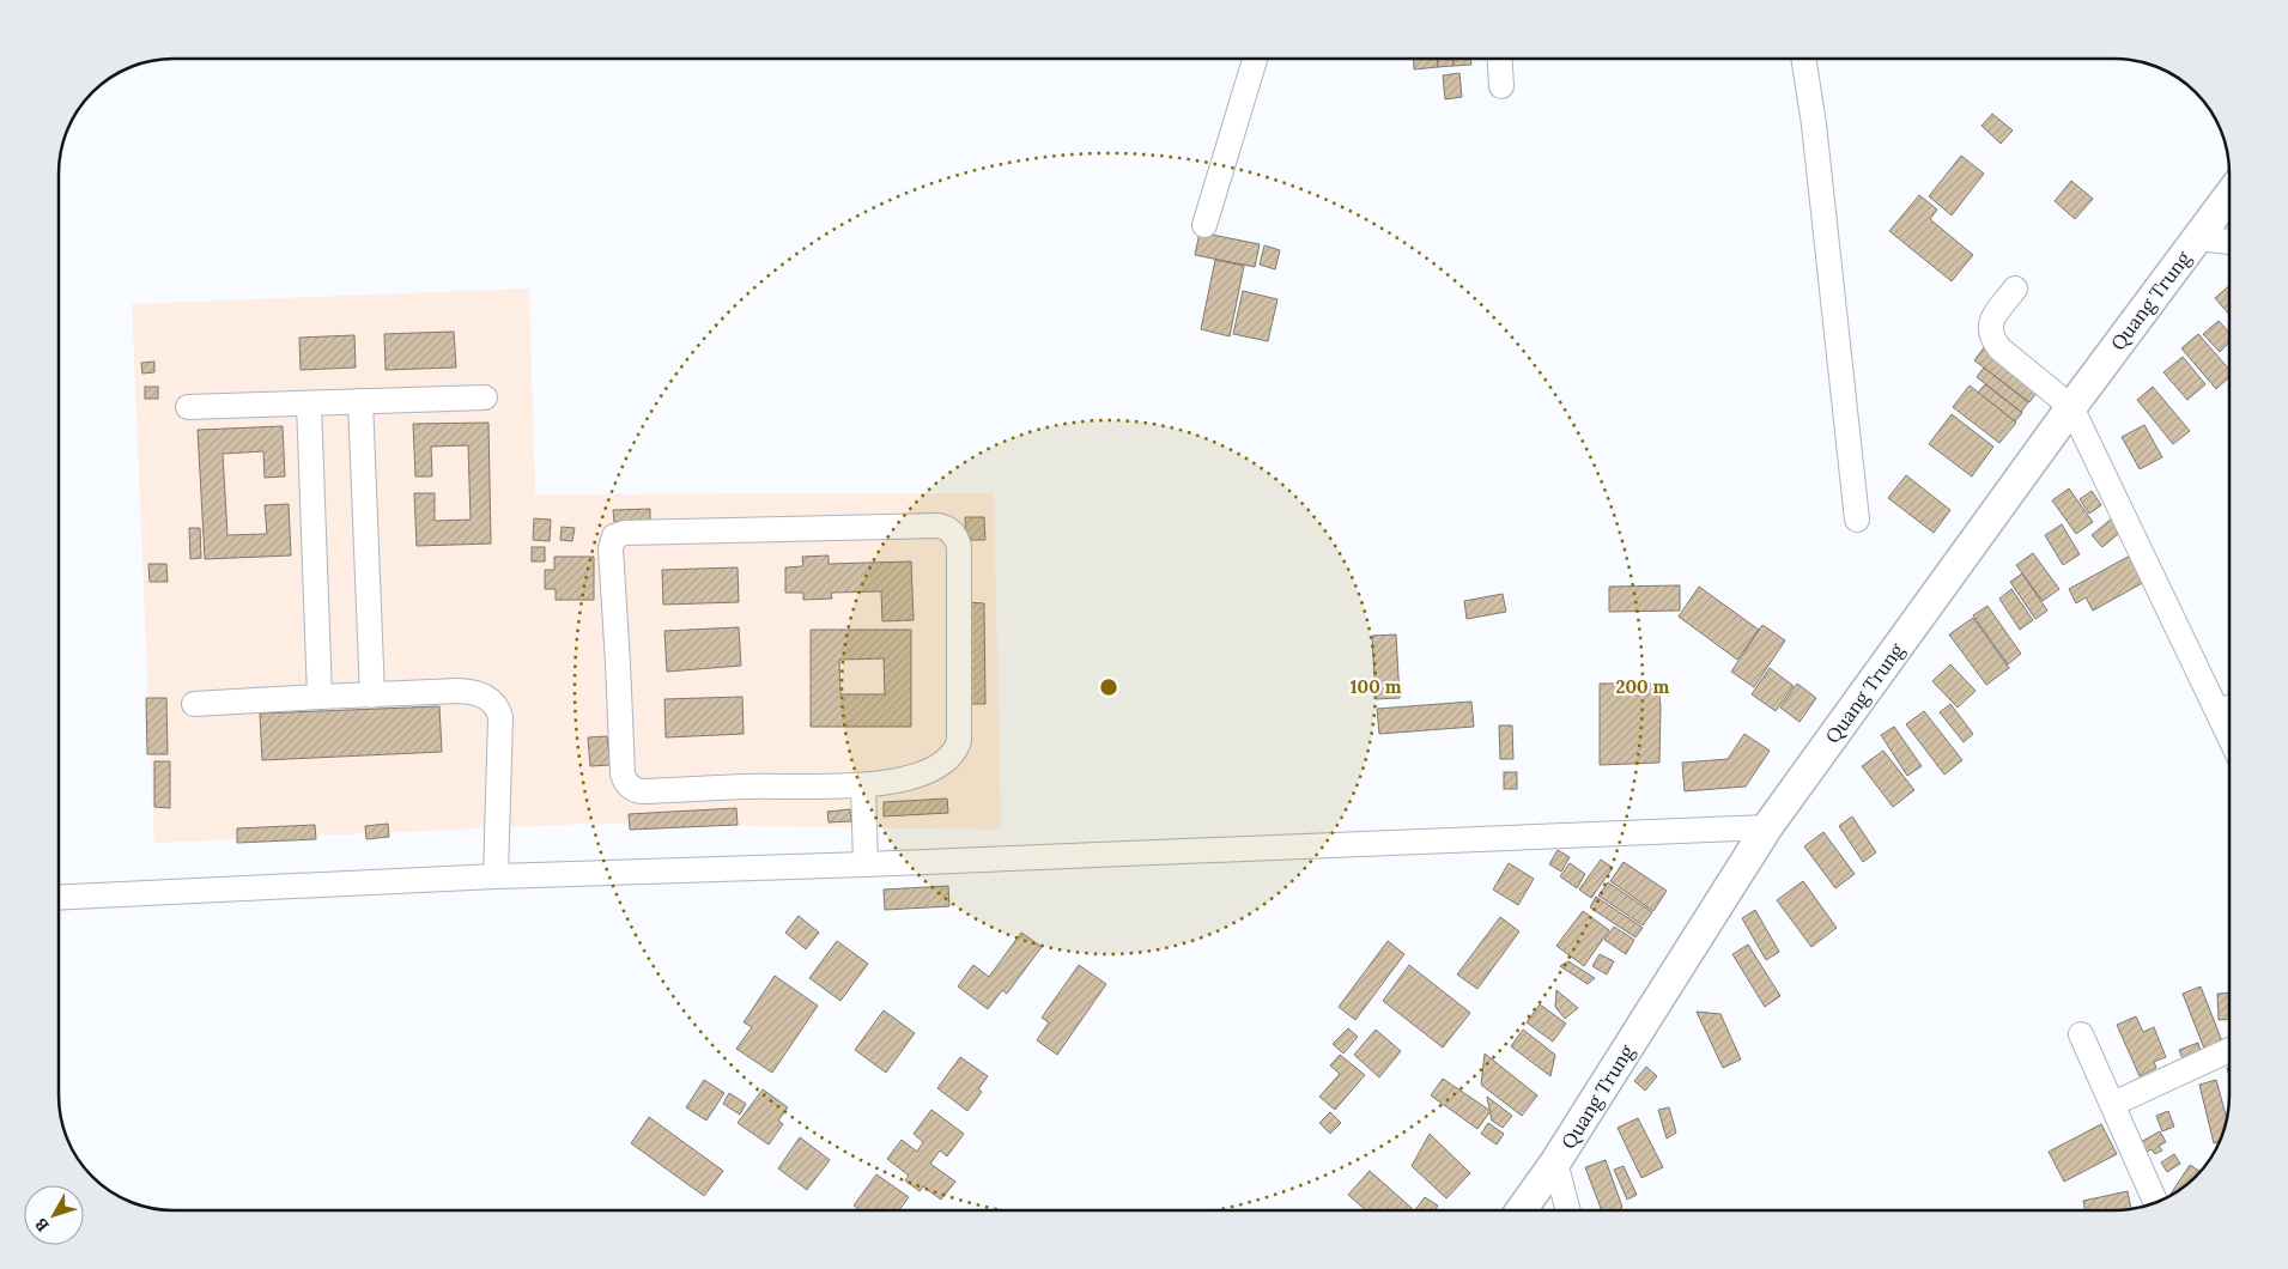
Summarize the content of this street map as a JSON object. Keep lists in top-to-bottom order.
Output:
{
  "streets": {
    "main road": ["Quang Trung"]
  },
  "north": "bottom left",
  "rings": ["100 m", "200 m"]
}
